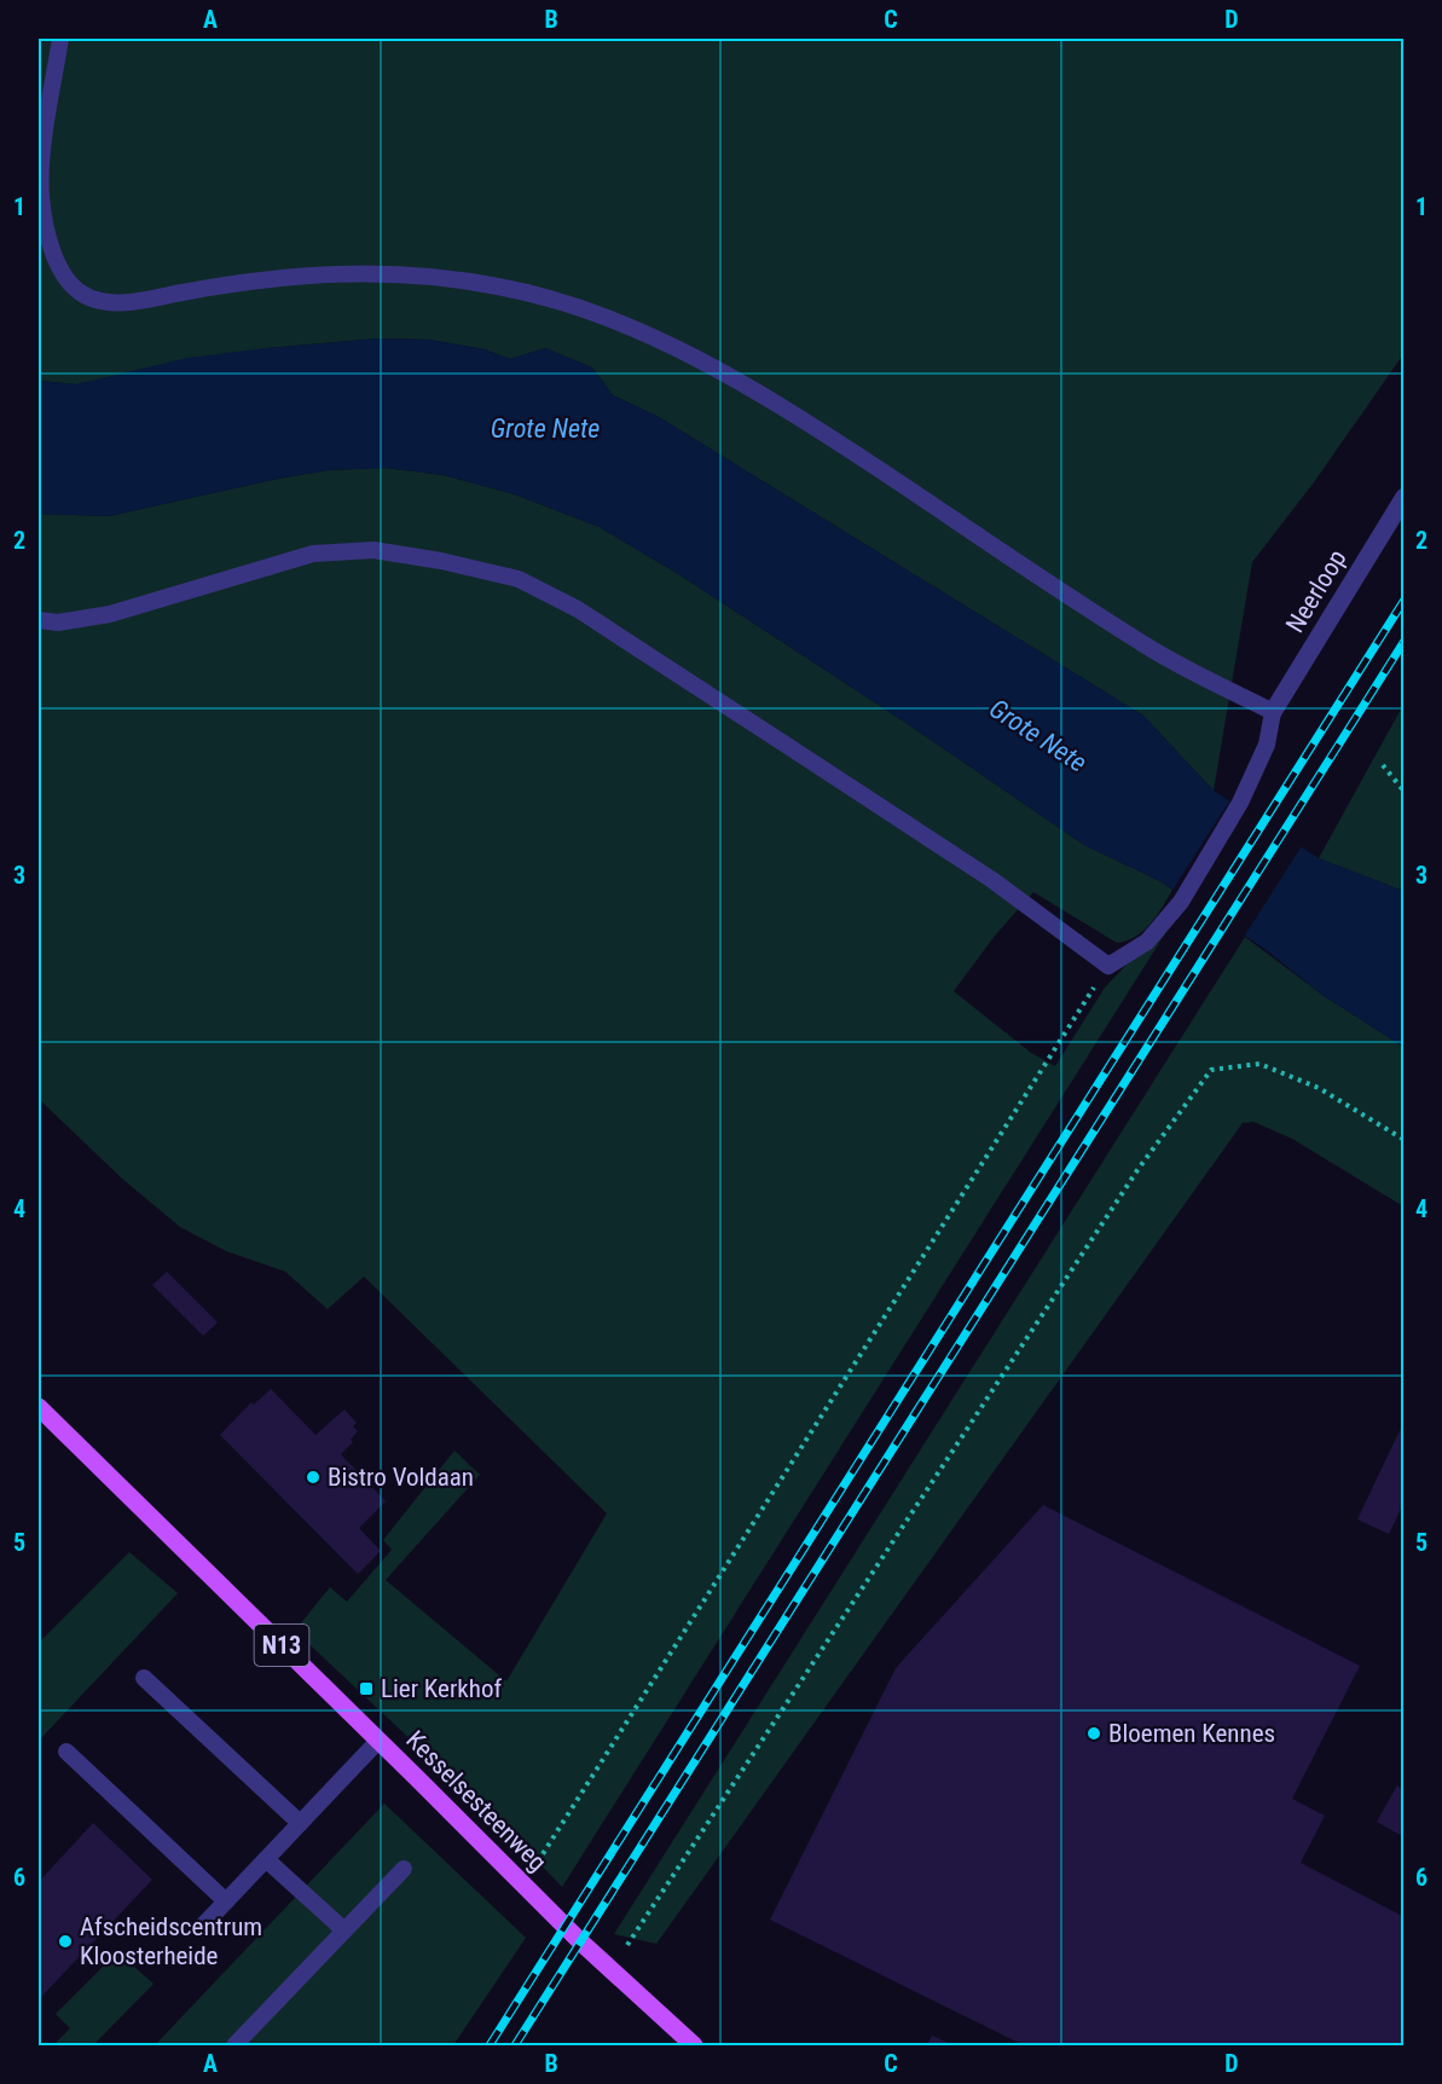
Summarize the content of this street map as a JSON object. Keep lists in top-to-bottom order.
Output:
{
  "streets": {
    "main road": ["N13", "Kesselsesteenweg"],
    "street": ["Neerloop"]
  },
  "water": ["Grote Nete"],
  "places": {
    "other": ["Bistro Voldaan", "Bloemen Kennes", "Afscheidscentrum Kloosterheide"],
    "transit": ["Lier Kerkhof"]
  },
  "grid": {
    "columns": [
      "A",
      "B",
      "C",
      "D"
    ],
    "rows": [
      "1",
      "2",
      "3",
      "4",
      "5",
      "6"
    ]
  }
}
